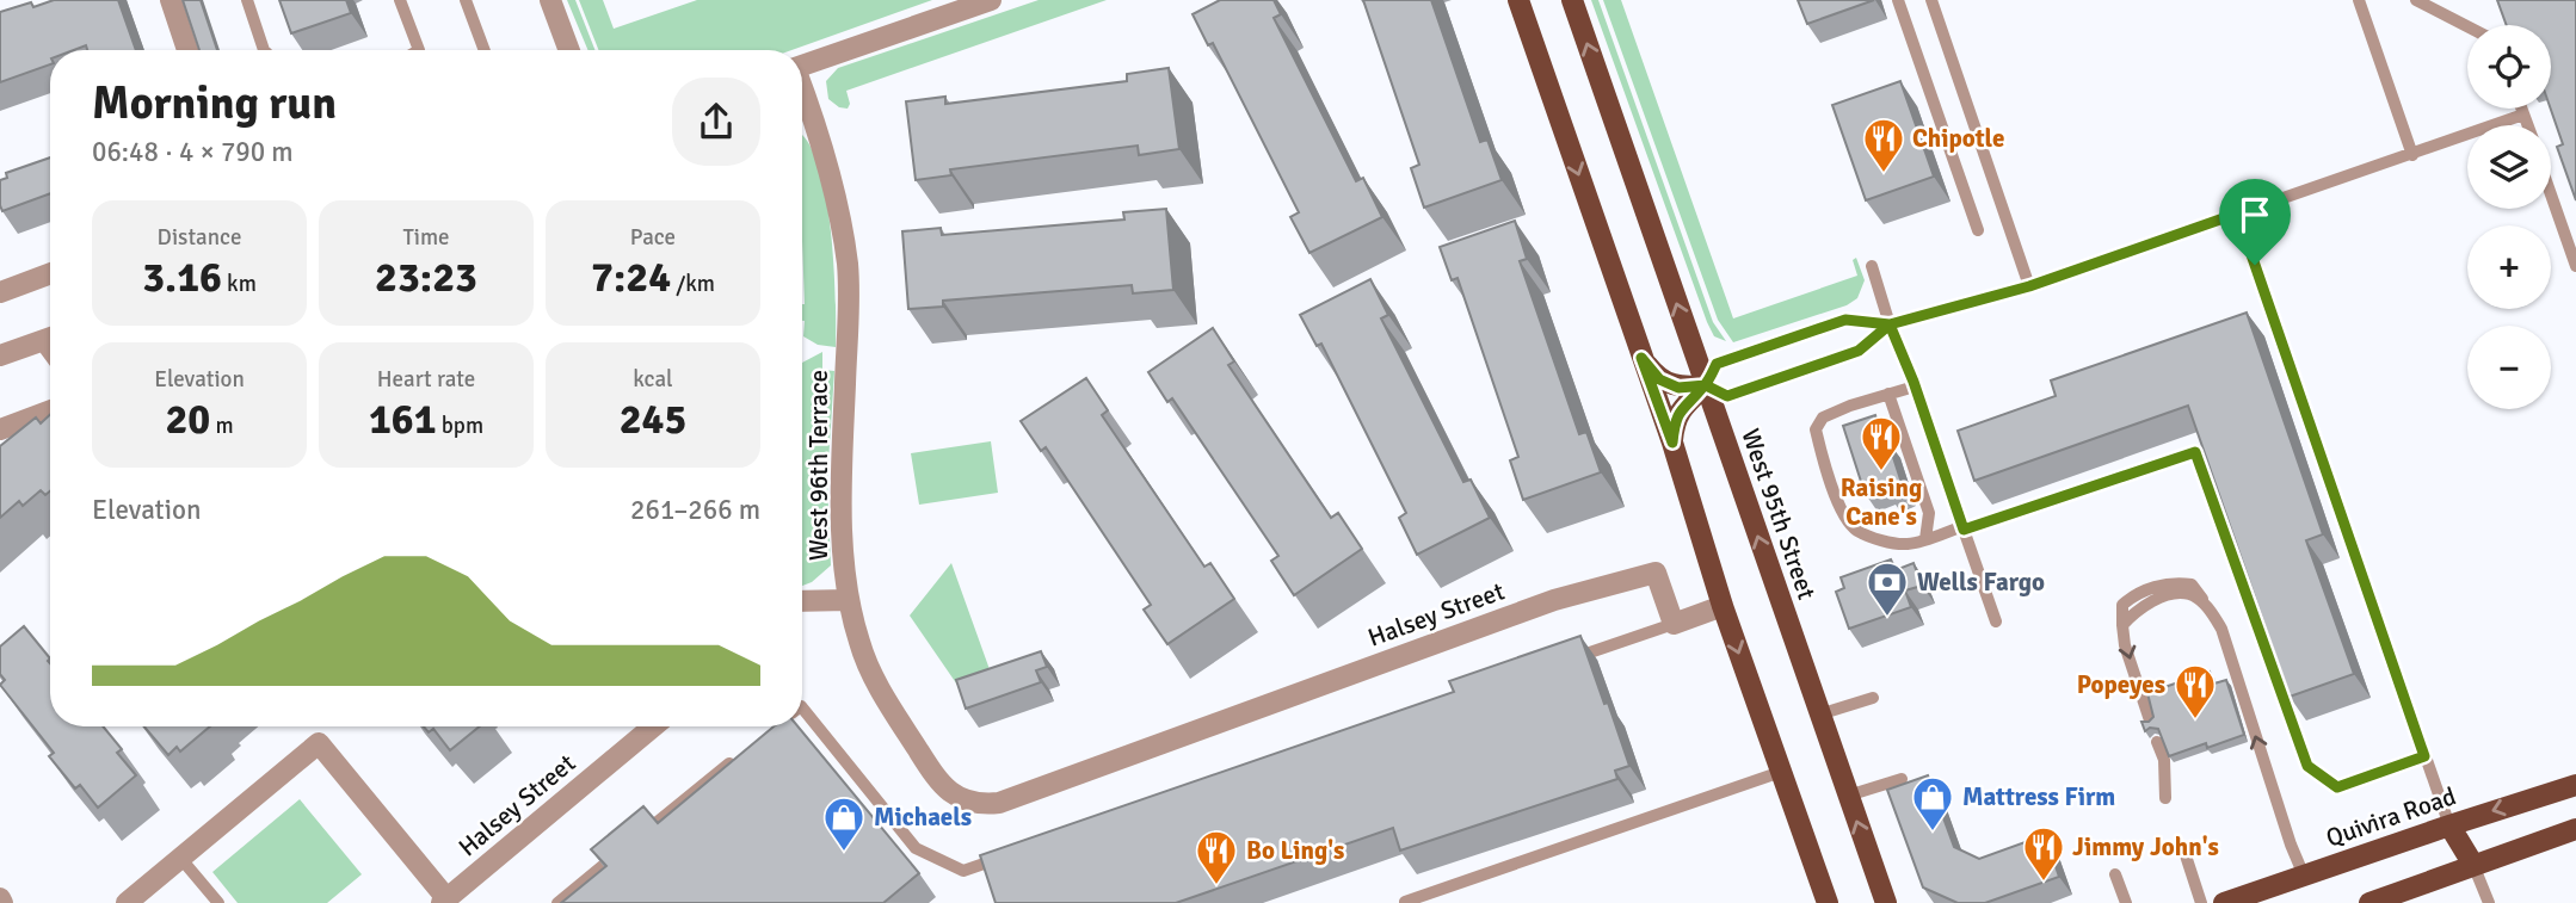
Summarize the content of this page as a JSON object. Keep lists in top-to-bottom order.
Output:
{
  "streets": {
    "main road": ["West 95th Street", "Quivira Road"],
    "street": ["West 96th Terrace", "Halsey Street"]
  },
  "crossings": [
    ["West 96th Terrace", "Halsey Street"]
  ],
  "places": {
    "restaurant": [
      "Chipotle",
      "Raising Cane's",
      "Popeyes",
      "Jimmy John's",
      "Bo Ling's"
    ],
    "bank": ["Wells Fargo"],
    "shop": ["Mattress Firm", "Michaels"]
  },
  "page": {
    "map_buttons": ["+", "−"],
    "heading": ["Morning run", "06:48 · 4 × 790 m"],
    "stats": [
      ["Distance", "3.16 km"],
      ["Time", "23:23"],
      ["Pace", "7:24 /km"],
      ["Elevation", "20 m"],
      ["Heart rate", "161 bpm"],
      ["kcal", "245"]
    ],
    "chart": ["Elevation", "261–266 m"]
  }
}
